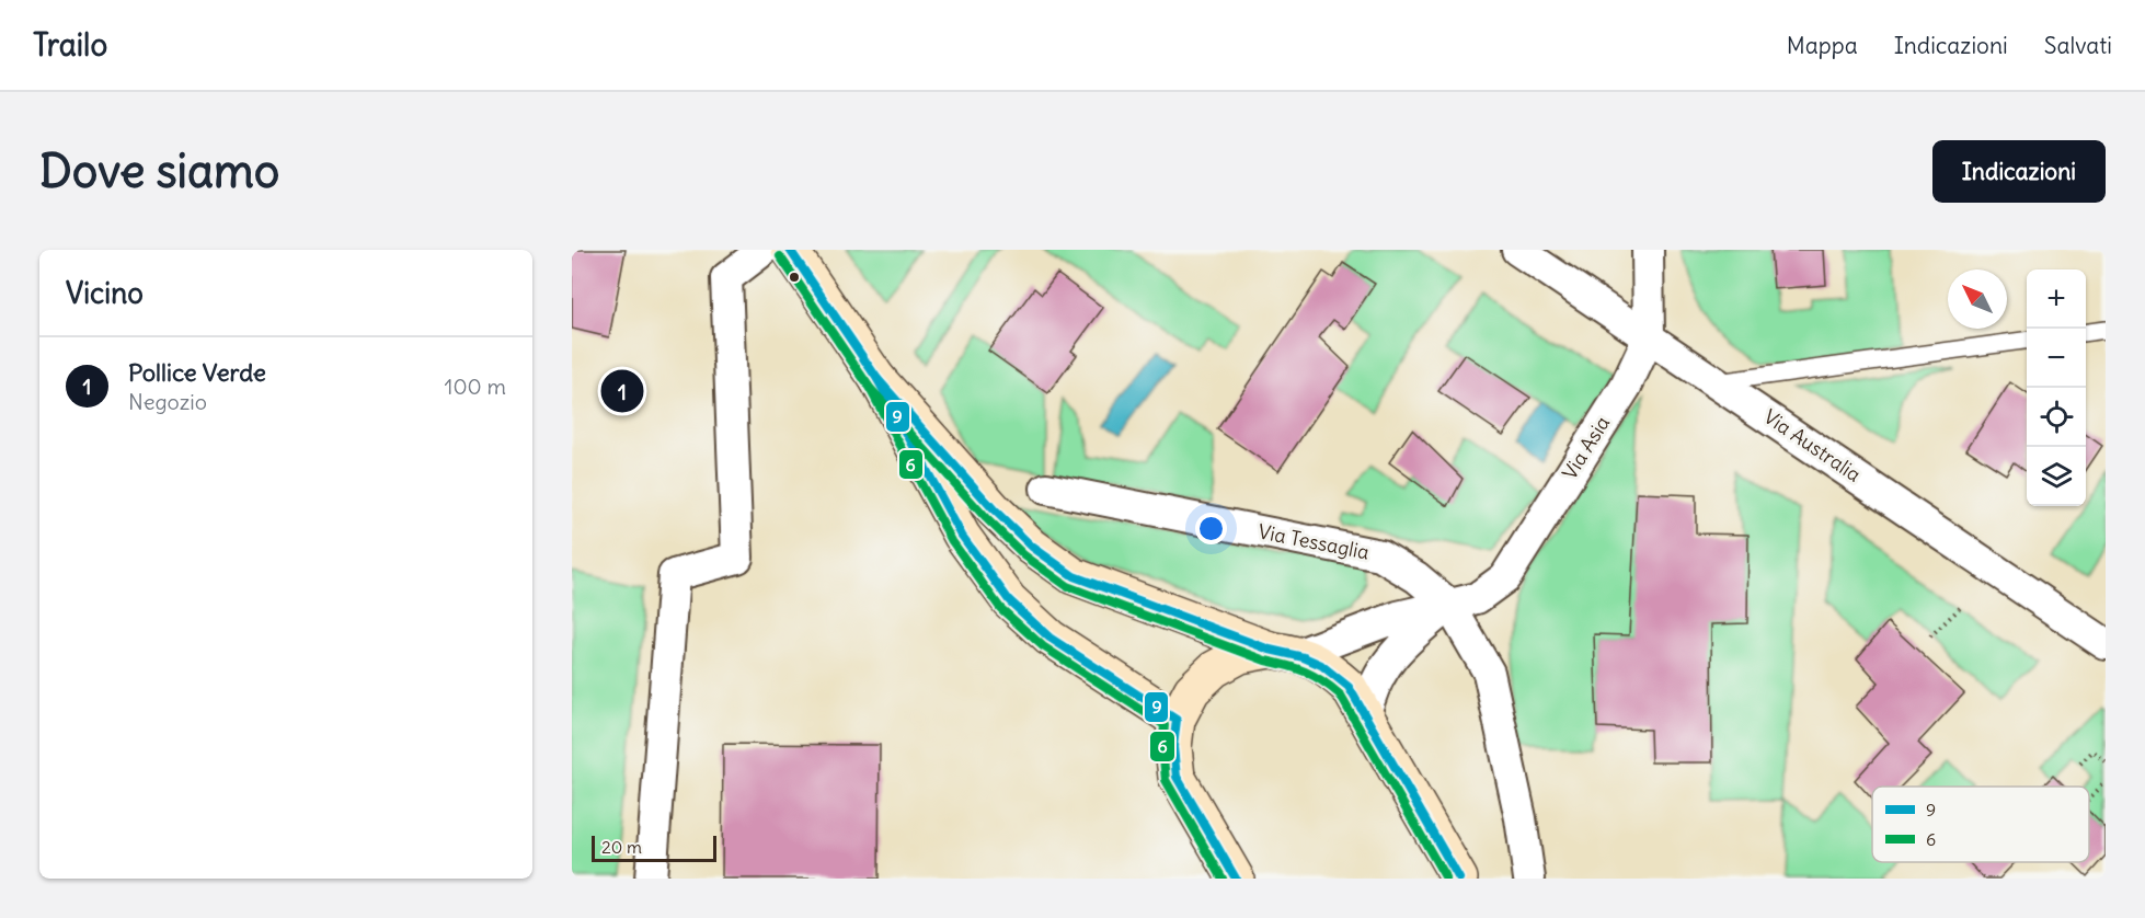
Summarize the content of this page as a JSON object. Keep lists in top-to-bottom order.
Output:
{
  "streets": {
    "street": ["Via Australia", "Via Asia", "Via Tessaglia"]
  },
  "crossings": [
    ["Via Australia", "Via Asia"],
    ["Via Asia", "Via Tessaglia"]
  ],
  "lines": ["transit line 9", "transit line 6"],
  "legend": ["9", "6"],
  "scale_bar": "20 m",
  "north": "top left",
  "page": {
    "header": "Trailo",
    "nav": ["Mappa", "Indicazioni", "Salvati"],
    "buttons": "Indicazioni",
    "title": "Dove siamo",
    "heading": "Vicino",
    "map_buttons": ["+", "−"],
    "list": [
      {
        "mark": "1",
        "name": "Pollice Verde",
        "note": "Negozio",
        "value": "100 m"
      }
    ],
    "pins": "1",
    "scale": "20 m"
  }
}
